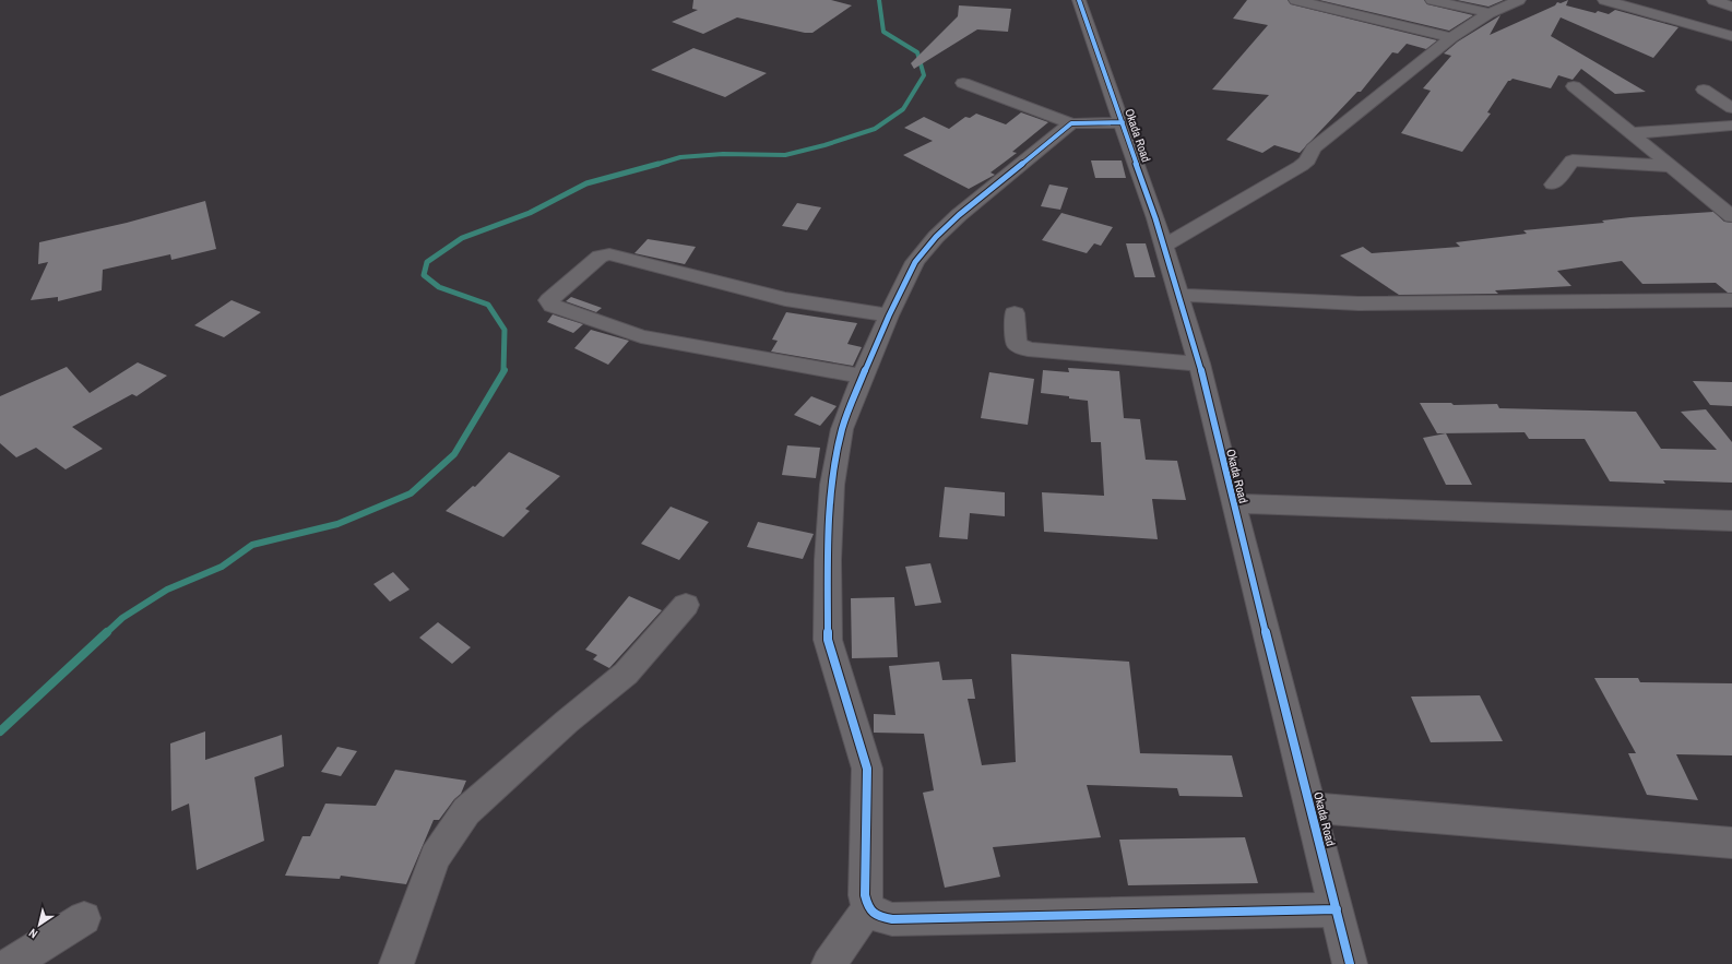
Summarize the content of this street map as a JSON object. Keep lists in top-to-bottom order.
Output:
{
  "streets": {
    "street": ["Okada Road"]
  },
  "north": "bottom left"
}
